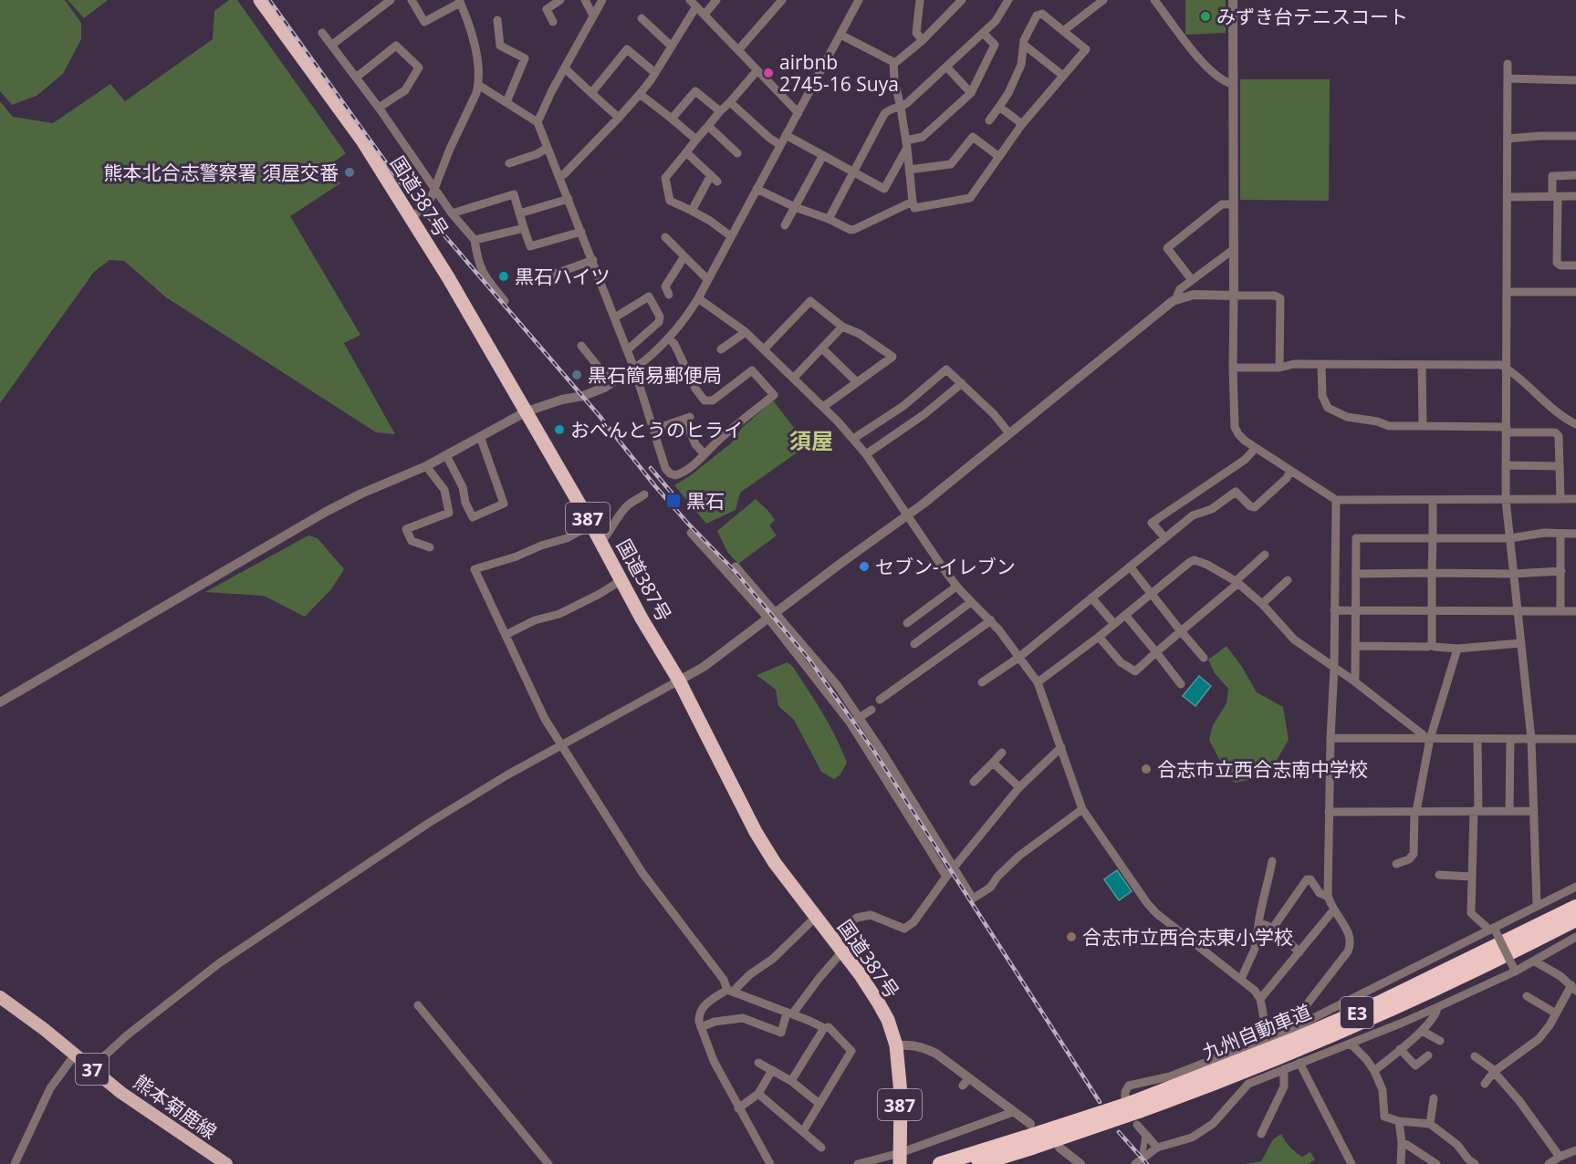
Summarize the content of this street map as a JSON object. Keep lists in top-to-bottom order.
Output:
{
  "streets": {
    "highway": [
      "国道387号",
      "387",
      "E3",
      "九州自動車道"
    ],
    "main road": ["37", "熊本菊鹿線"]
  },
  "crossings": [
    ["国道387号", "387"]
  ],
  "districts": ["須屋"],
  "places": {
    "other": [
      "みずき台テニスコート",
      "airbnb 2745-16 Suya",
      "熊本北合志警察署 須屋交番",
      "黒石ハイツ",
      "黒石簡易郵便局",
      "おべんとうのヒライ",
      "セブン-イレブン",
      "合志市立西合志南中学校",
      "合志市立西合志東小学校"
    ],
    "transit": ["黒石"]
  }
}
